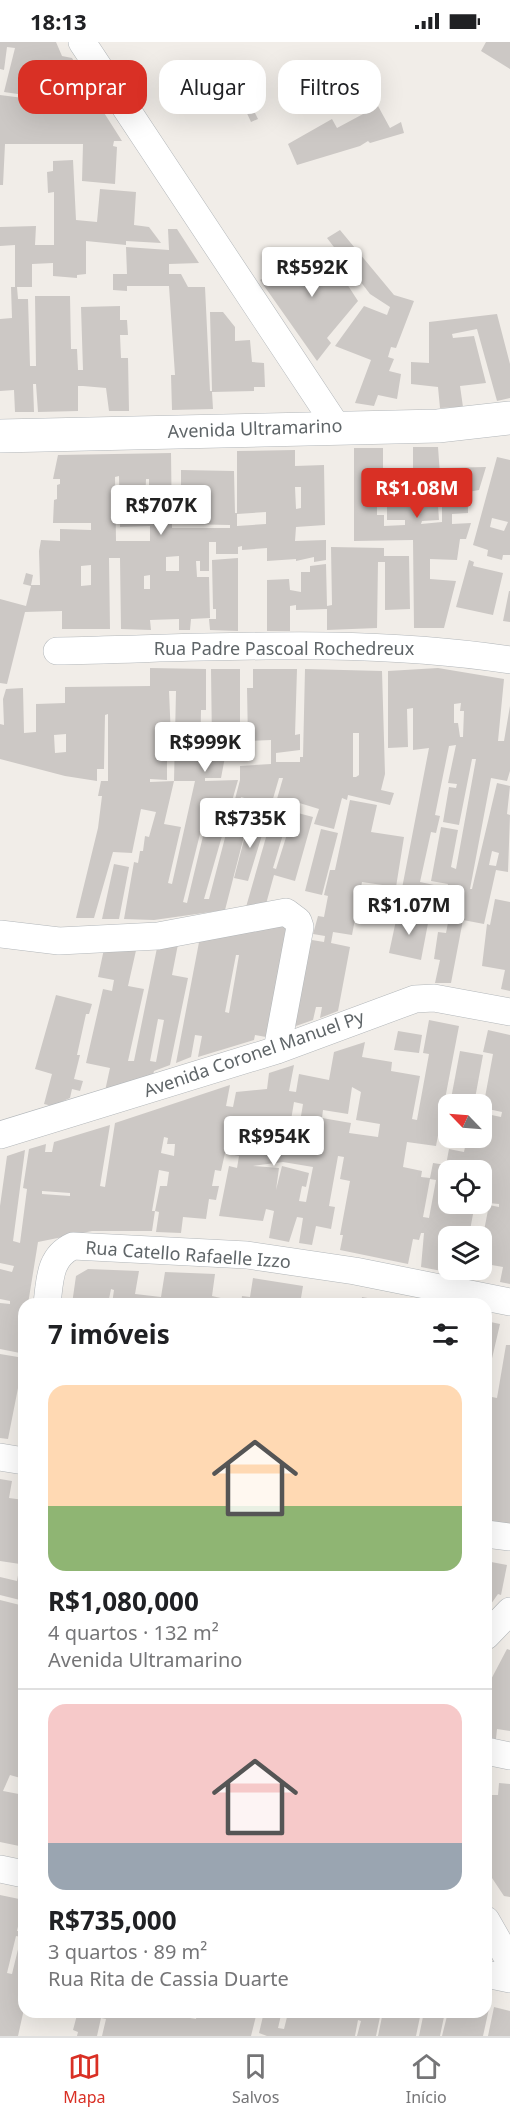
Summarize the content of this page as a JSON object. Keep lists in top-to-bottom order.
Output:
{
  "streets": {
    "street": [
      "Avenida Ultramarino",
      "Rua Padre Pascoal Rochedreux",
      "Avenida Coronel Manuel Py",
      "Rua Catello Rafaelle Izzo"
    ]
  },
  "north": "top left",
  "page": {
    "status": "18:13",
    "chip": ["Comprar", "Alugar", "Filtros"],
    "price": [
      "R$592K",
      "R$1.08M",
      "R$707K",
      "R$999K",
      "R$735K",
      "R$1.07M",
      "R$954K"
    ],
    "heading": "7 imóveis",
    "list": [
      {
        "name": "R$1,080,000",
        "note": "4 quartos · 132 m² · Avenida Ultramarino"
      },
      {
        "name": "R$735,000",
        "note": "3 quartos · 89 m² · Rua Rita de Cassia Duarte"
      }
    ],
    "tabs": ["Mapa", "Salvos", "Início"]
  }
}
